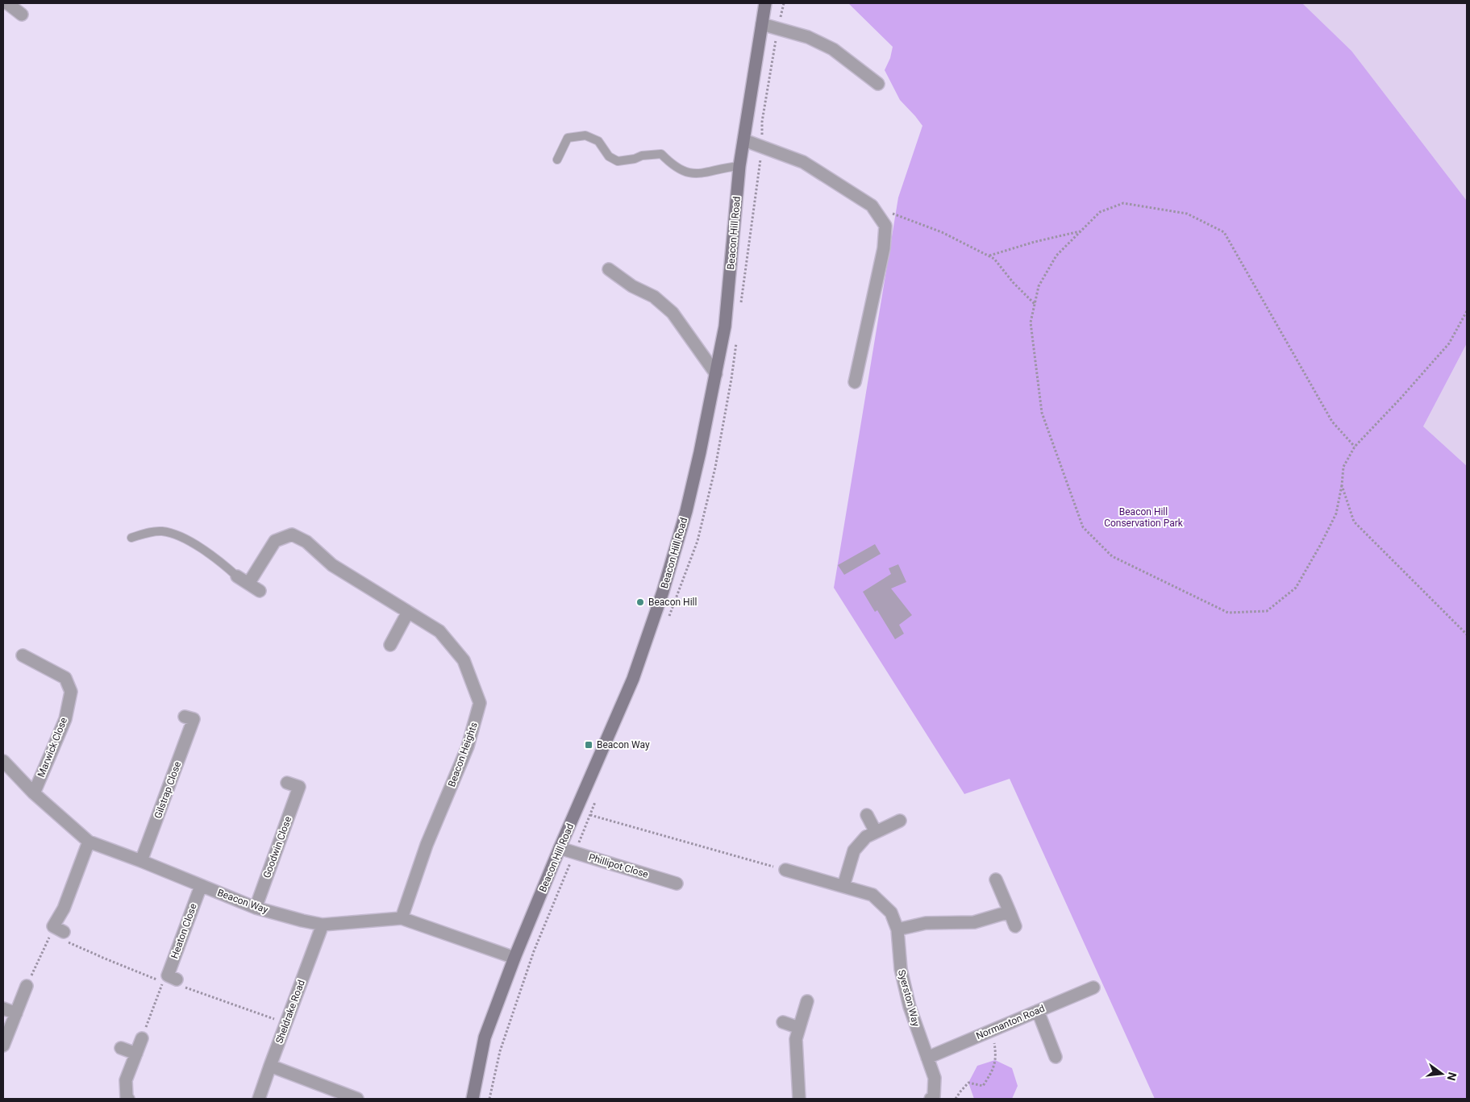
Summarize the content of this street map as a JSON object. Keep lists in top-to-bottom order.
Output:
{
  "streets": {
    "street": [
      "Beacon Hill Road",
      "Marwick Close",
      "Beacon Heights",
      "Gilstrap Close",
      "Goodwin Close",
      "Phillipot Close",
      "Beacon Way",
      "Heaton Close",
      "Syerston Way",
      "Sheldrake Road",
      "Normanton Road"
    ]
  },
  "crossings": [
    ["Beacon Hill Road", "Phillipot Close"],
    ["Beacon Hill Road", "Beacon Way"],
    ["Marwick Close", "Beacon Way"],
    ["Beacon Heights", "Beacon Way"],
    ["Gilstrap Close", "Beacon Way"],
    ["Goodwin Close", "Beacon Way"],
    ["Beacon Way", "Heaton Close"],
    ["Beacon Way", "Sheldrake Road"],
    ["Syerston Way", "Normanton Road"]
  ],
  "parks": ["Beacon Hill Conservation Park"],
  "places": {
    "other": ["Beacon Hill"],
    "transit": ["Beacon Way"]
  },
  "north": "right"
}
